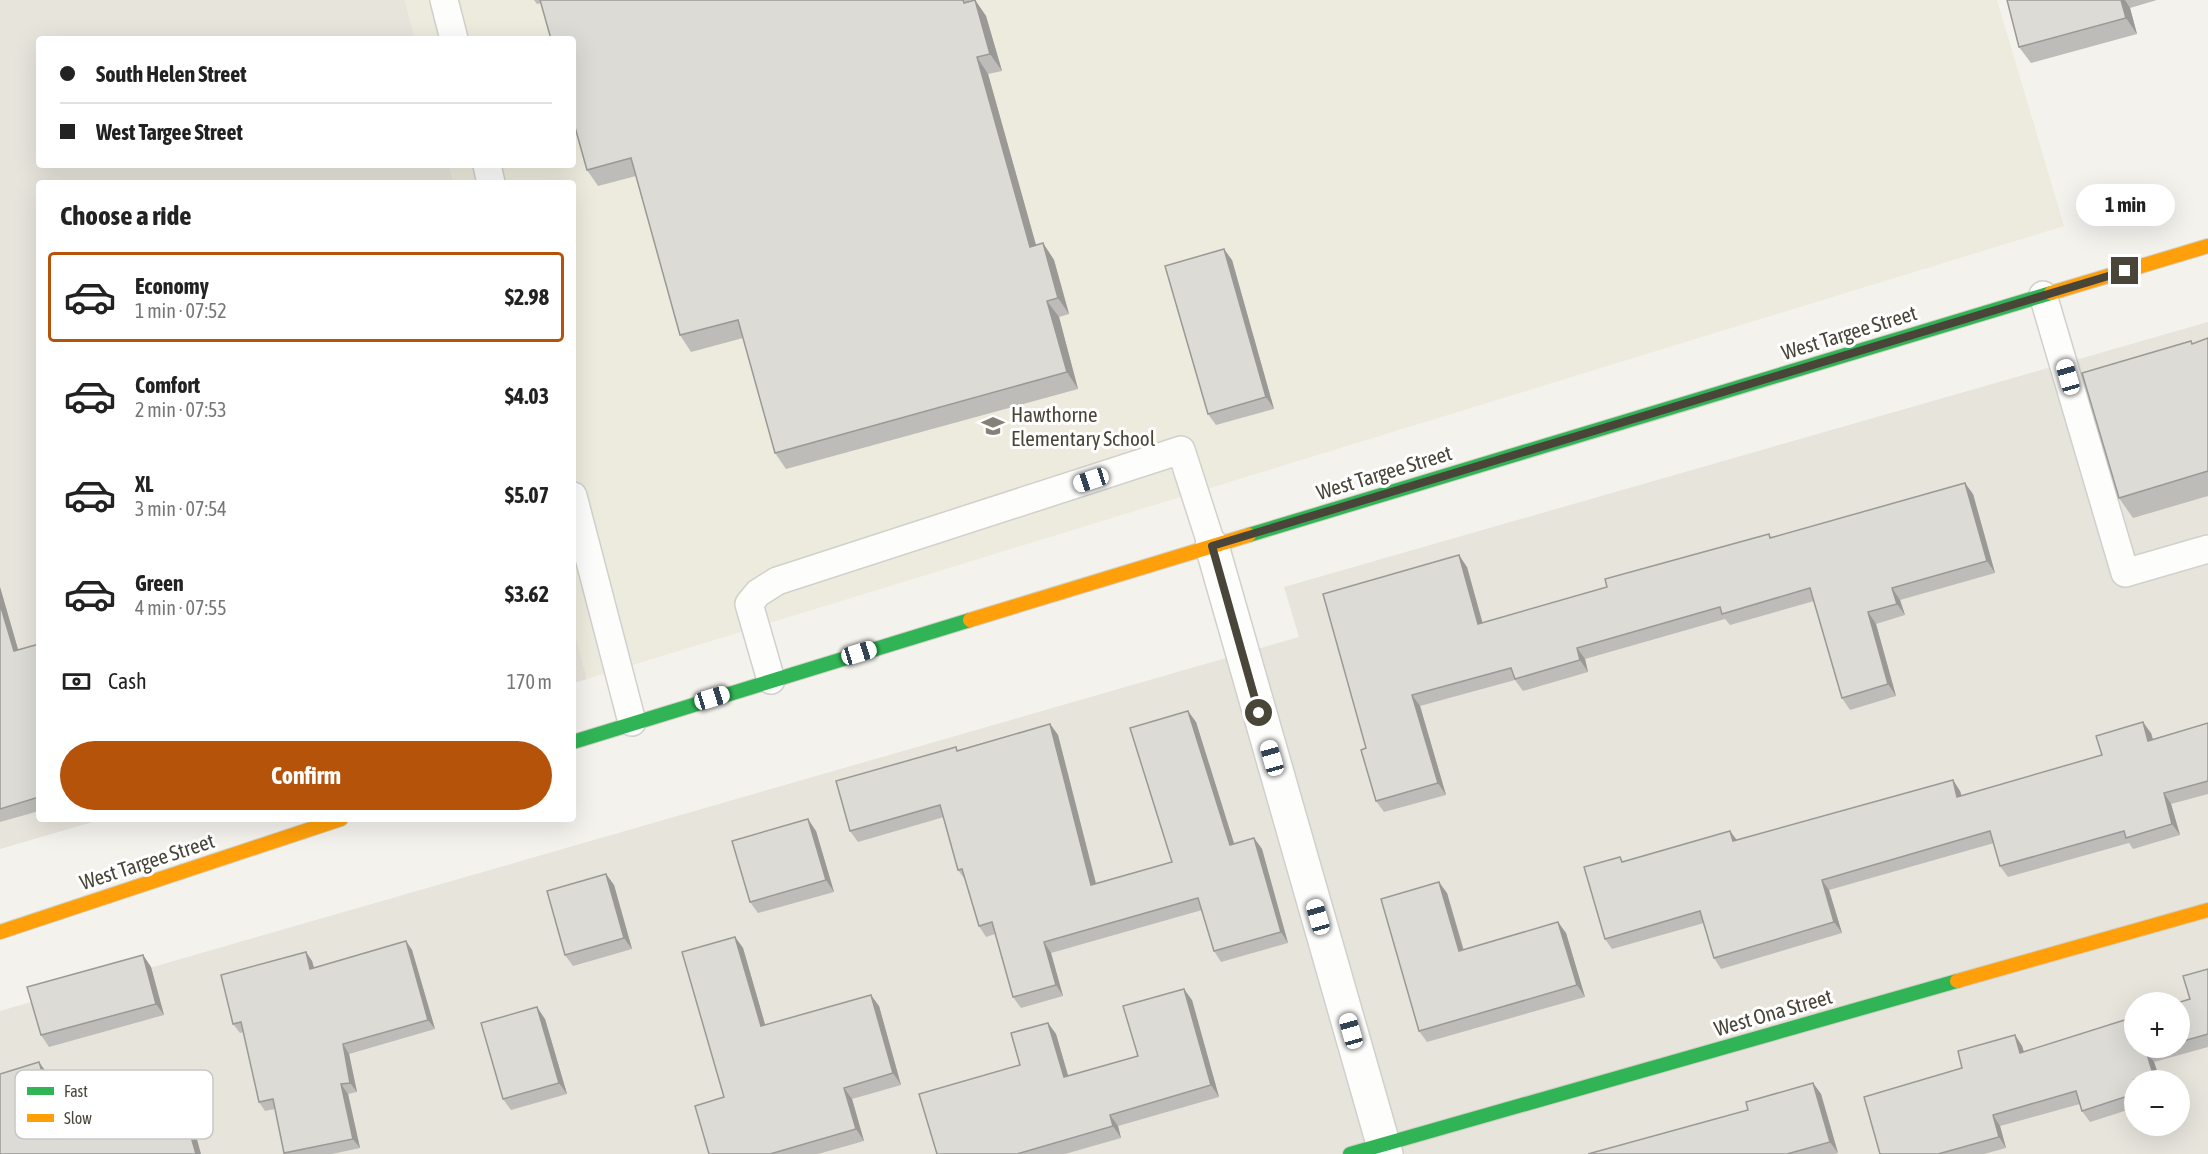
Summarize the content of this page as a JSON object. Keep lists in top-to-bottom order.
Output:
{
  "streets": {
    "street": ["West Targee Street", "West Ona Street"]
  },
  "places": {
    "school or university": ["Hawthorne Elementary School"]
  },
  "legend": ["Fast", "Slow"],
  "page": {
    "banner": ["South Helen Street", "West Targee Street"],
    "heading": "Choose a ride",
    "bubble": "1 min",
    "list": [
      {
        "name": "Economy",
        "note": "1 min · 07:52",
        "value": "$2.98"
      },
      {
        "name": "Comfort",
        "note": "2 min · 07:53",
        "value": "$4.03"
      },
      {
        "name": "XL",
        "note": "3 min · 07:54",
        "value": "$5.07"
      },
      {
        "name": "Green",
        "note": "4 min · 07:55",
        "value": "$3.62"
      }
    ],
    "pay": ["Cash", "170 m"],
    "buttons": "Confirm",
    "map_buttons": ["+", "−"]
  }
}
